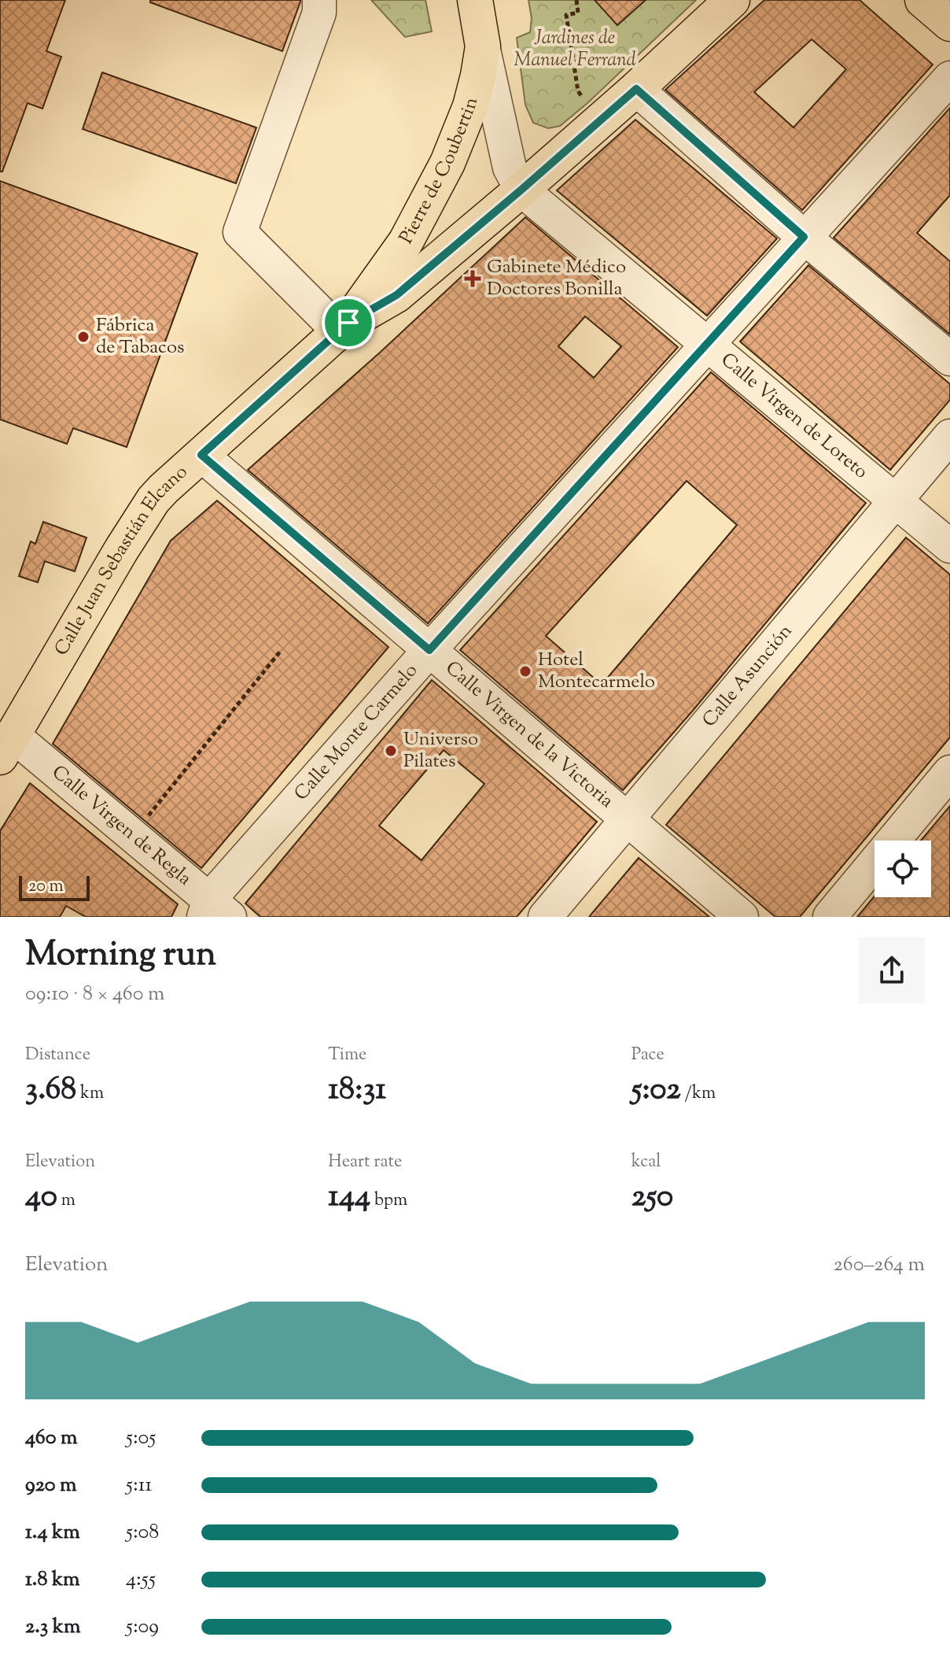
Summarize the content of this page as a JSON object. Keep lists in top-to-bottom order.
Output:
{
  "streets": {
    "main road": ["Pierre de Coubertin", "Calle Juan Sebastián Elcano"],
    "street": [
      "Calle Virgen de Loreto",
      "Calle Asunción",
      "Calle Monte Carmelo",
      "Calle Virgen de la Victoria",
      "Calle Virgen de Regla"
    ]
  },
  "crossings": [
    ["Pierre de Coubertin", "Calle Juan Sebastián Elcano"],
    ["Calle Virgen de Loreto", "Calle Juan Sebastián Elcano"],
    ["Calle Virgen de Loreto", "Calle Asunción"],
    ["Calle Virgen de Loreto", "Calle Monte Carmelo"],
    ["Calle Juan Sebastián Elcano", "Calle Virgen de la Victoria"],
    ["Calle Juan Sebastián Elcano", "Calle Virgen de Regla"],
    ["Calle Asunción", "Calle Virgen de la Victoria"],
    ["Calle Monte Carmelo", "Calle Virgen de la Victoria"],
    ["Calle Monte Carmelo", "Calle Virgen de Regla"]
  ],
  "parks": ["Jardines de Manuel Ferrand"],
  "places": {
    "health": ["Gabinete Médico Doctores Bonilla"],
    "other": ["Fábrica de Tabacos", "Hotel Montecarmelo", "Universo Pilates"]
  },
  "scale_bar": "20 m",
  "page": {
    "scale": "20 m",
    "heading": ["Morning run", "09:10 · 8 × 460 m"],
    "stats": [
      ["Distance", "3.68 km"],
      ["Time", "18:31"],
      ["Pace", "5:02 /km"],
      ["Elevation", "40 m"],
      ["Heart rate", "144 bpm"],
      ["kcal", "250"]
    ],
    "chart": ["Elevation", "260–264 m"],
    "list": [
      {
        "name": "460 m",
        "note": "5:05"
      },
      {
        "name": "920 m",
        "note": "5:11"
      },
      {
        "name": "1.4 km",
        "note": "5:08"
      },
      {
        "name": "1.8 km",
        "note": "4:55"
      },
      {
        "name": "2.3 km",
        "note": "5:09"
      }
    ]
  }
}
